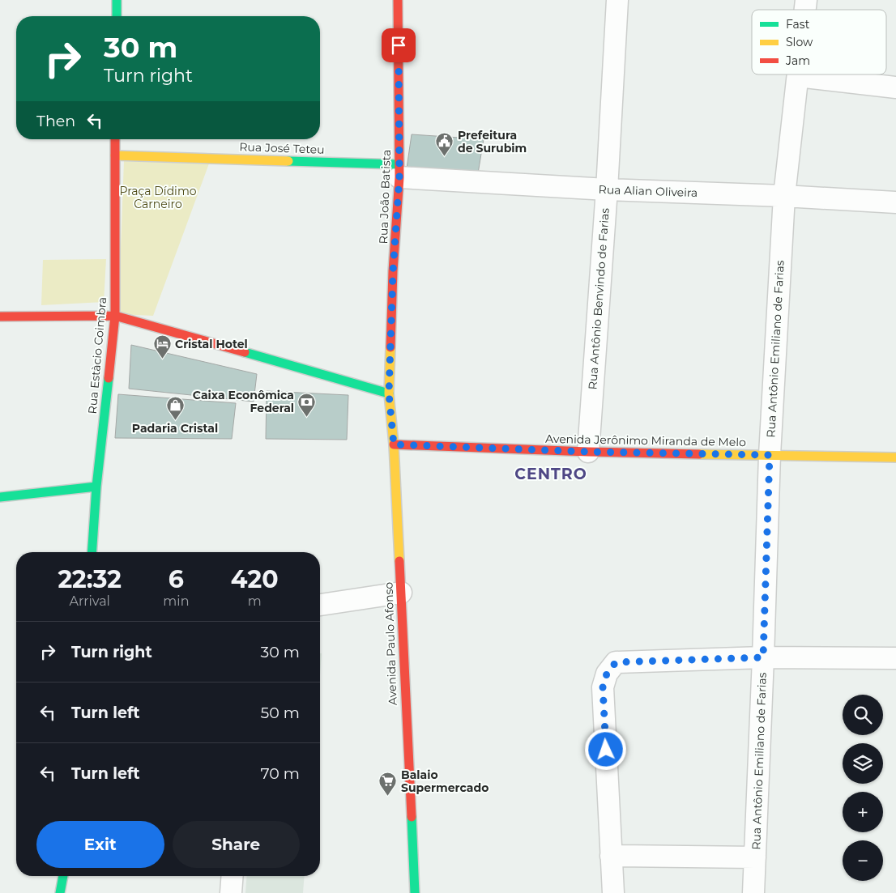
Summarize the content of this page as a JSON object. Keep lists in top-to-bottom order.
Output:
{
  "streets": {
    "main road": [
      "Rua José Teteu",
      "Rua João Batista",
      "Rua Estàcio Coimbra",
      "Avenida Jerônimo Miranda de Melo",
      "Avenida Paulo Afonso"
    ],
    "street": ["Rua Alian Oliveira", "Rua Antônio Benvindo de Farias", "Rua Antônio Emiliano de Farias"]
  },
  "crossings": [
    ["Rua José Teteu", "Rua Alian Oliveira"],
    ["Rua José Teteu", "Rua João Batista"],
    ["Rua José Teteu", "Rua Estàcio Coimbra"],
    ["Rua Alian Oliveira", "Rua João Batista"],
    ["Rua Alian Oliveira", "Rua Antônio Benvindo de Farias"],
    ["Rua Alian Oliveira", "Rua Antônio Emiliano de Farias"],
    ["Rua João Batista", "Avenida Paulo Afonso"],
    ["Rua Antônio Benvindo de Farias", "Avenida Jerônimo Miranda de Melo"],
    ["Rua Antônio Emiliano de Farias", "Avenida Jerônimo Miranda de Melo"],
    ["Avenida Jerônimo Miranda de Melo", "Avenida Paulo Afonso"]
  ],
  "districts": ["CENTRO"],
  "parks": ["Praça Dídimo Carneiro"],
  "places": {
    "public building": ["Prefeitura de Surubim"],
    "hotel": ["Cristal Hotel"],
    "bank": ["Caixa Econômica Federal"],
    "shop": ["Padaria Cristal"],
    "supermarket": ["Balaio Supermercado"]
  },
  "legend": ["Fast", "Slow", "Jam"],
  "page": {
    "turn": ["30 m", "Turn right"],
    "then": "Then",
    "eta": [
      "22:32",
      "Arrival",
      "6",
      "min",
      "420",
      "m"
    ],
    "list": [
      {
        "name": "Turn right",
        "value": "30 m"
      },
      {
        "name": "Turn left",
        "value": "50 m"
      },
      {
        "name": "Turn left",
        "value": "70 m"
      }
    ],
    "map_buttons": ["+", "−"],
    "buttons": ["Exit", "Share"]
  }
}
